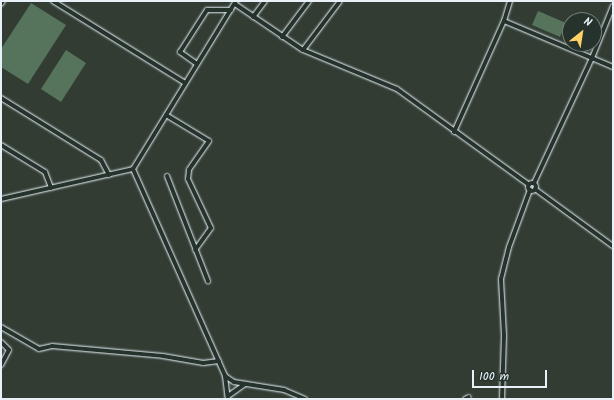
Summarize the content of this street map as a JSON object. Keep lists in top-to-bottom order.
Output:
{
  "scale_bar": "100 m",
  "north": "top right"
}
